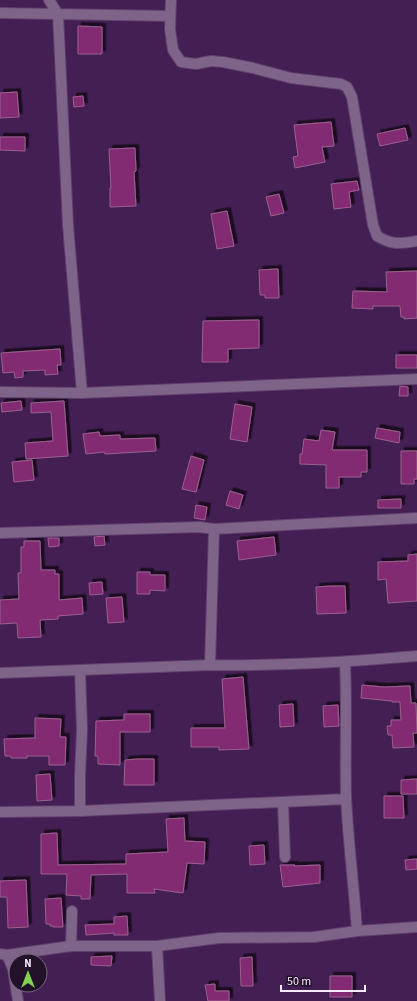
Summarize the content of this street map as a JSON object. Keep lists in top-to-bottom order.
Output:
{
  "scale_bar": "50 m",
  "north": "top"
}
